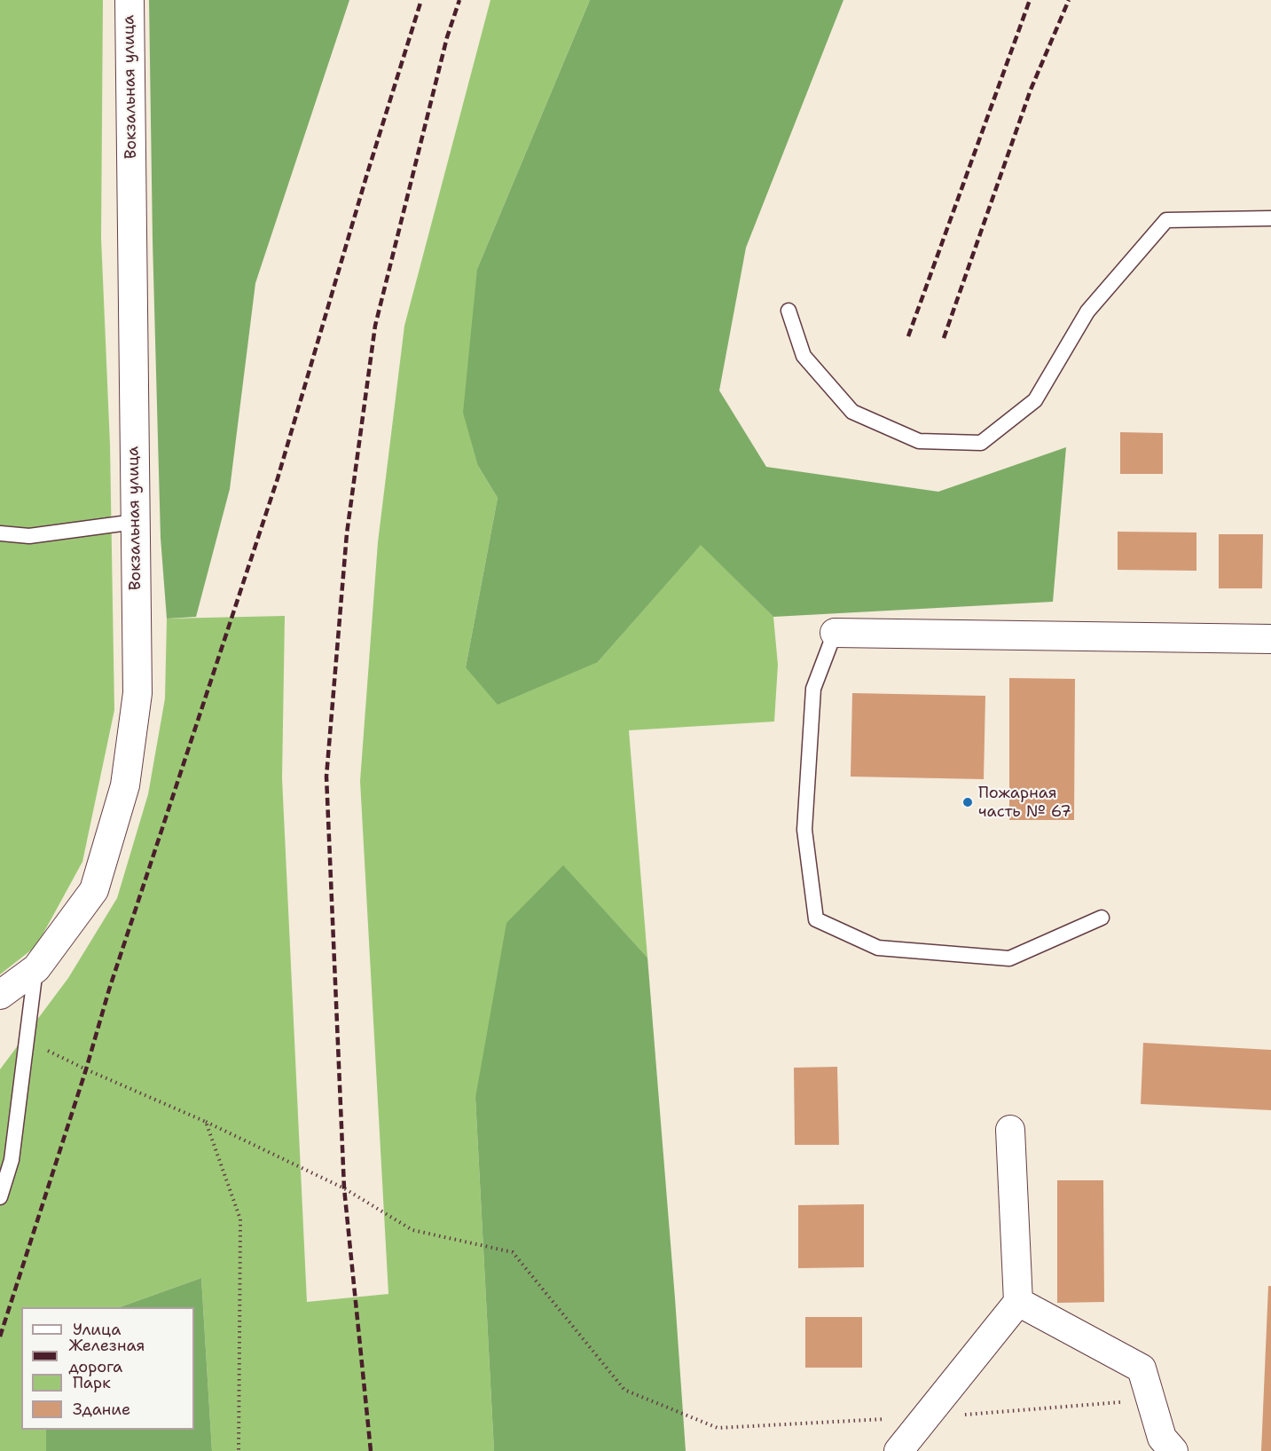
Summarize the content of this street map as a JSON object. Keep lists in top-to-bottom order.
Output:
{
  "streets": {
    "street": ["Вокзальная улица"]
  },
  "places": ["Пожарная часть № 67"],
  "legend": [
    "Улица",
    "Железная дорога",
    "Парк",
    "Здание"
  ]
}
